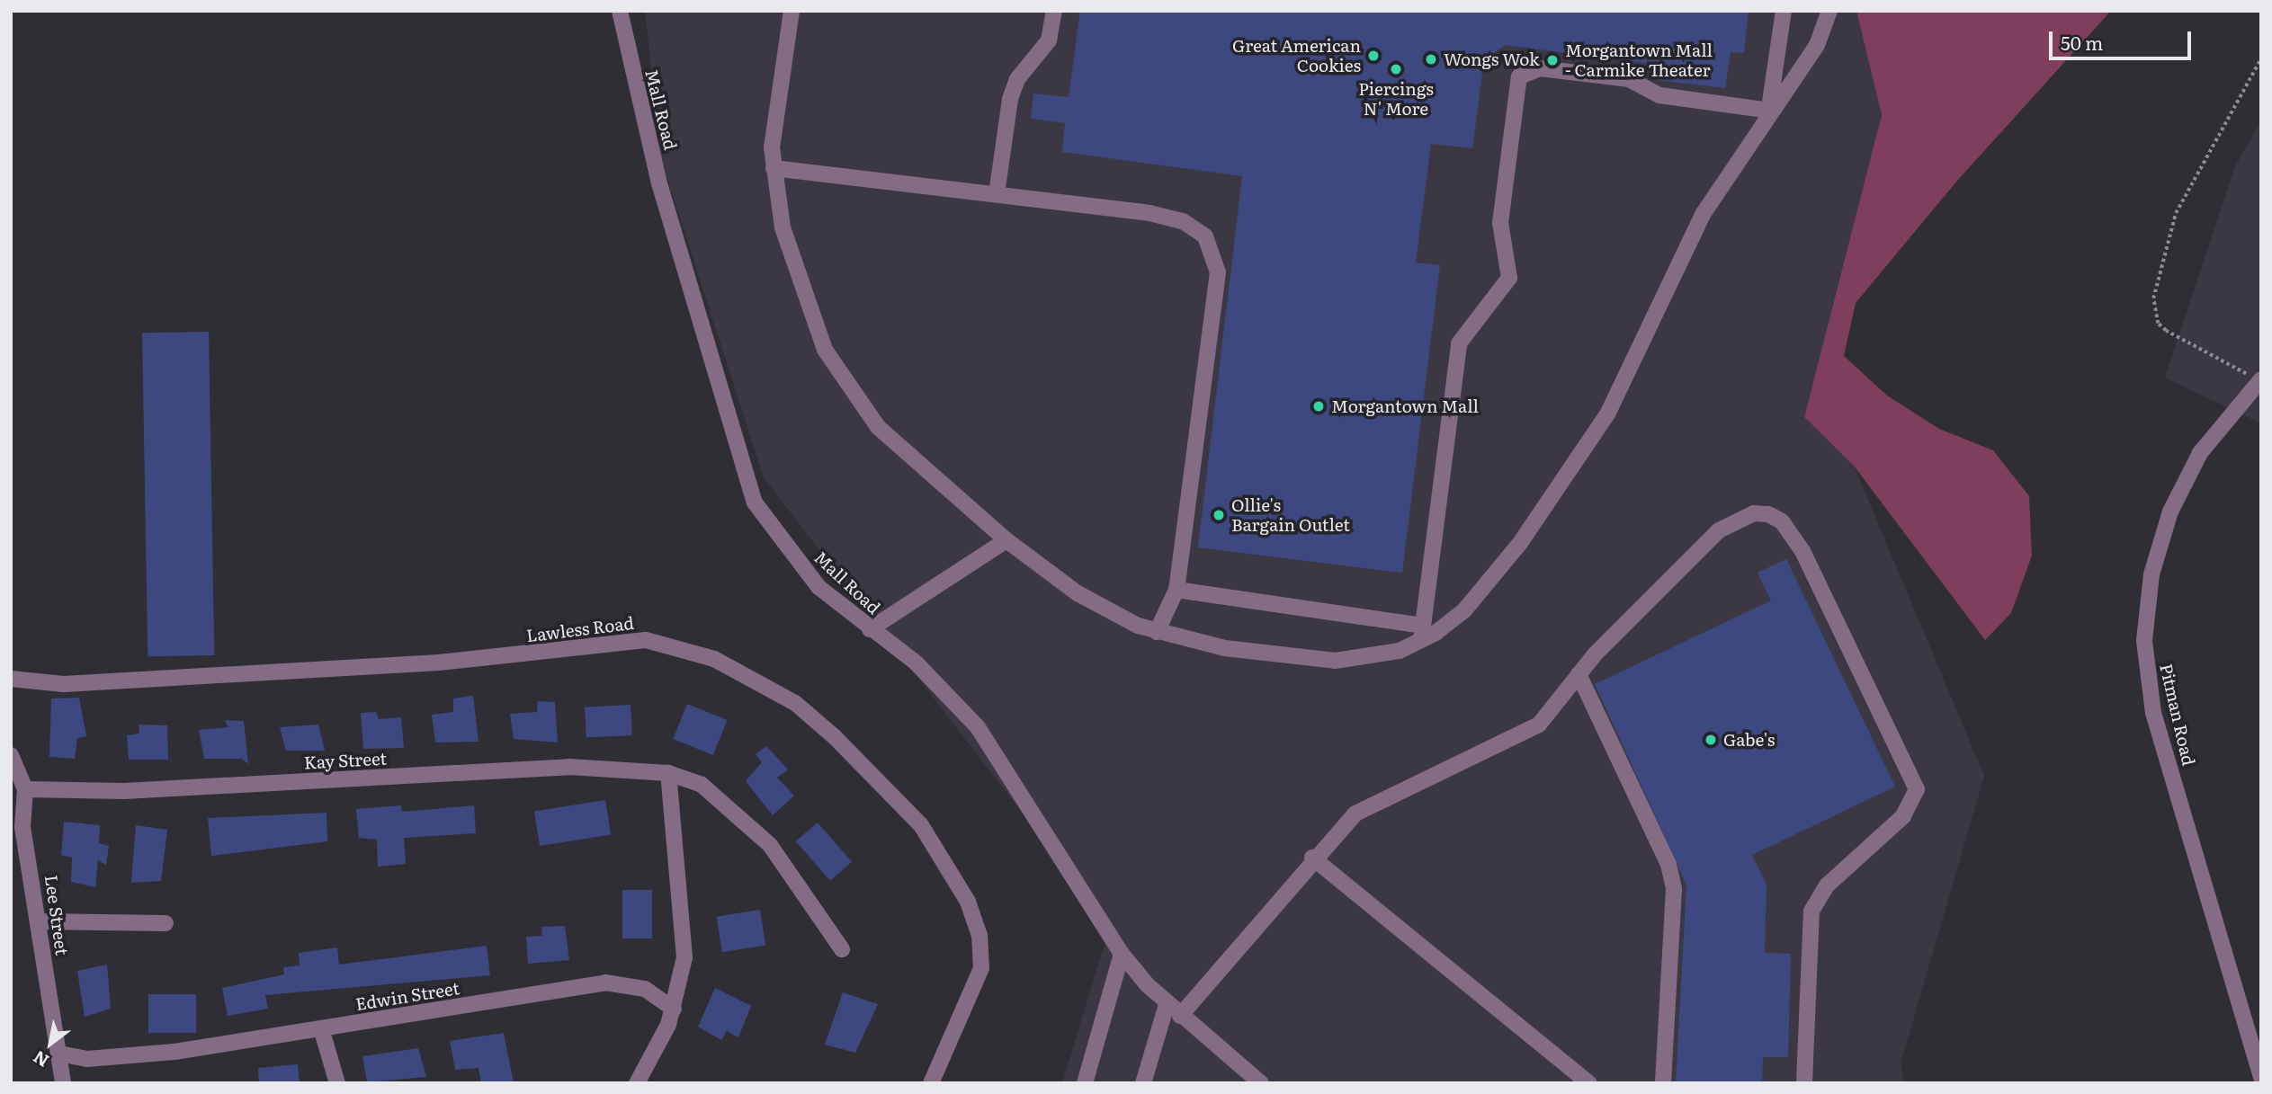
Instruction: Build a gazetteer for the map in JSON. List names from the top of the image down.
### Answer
{
  "streets": {
    "street": [
      "Mall Road",
      "Lawless Road",
      "Pitman Road",
      "Kay Street",
      "Lee Street",
      "Edwin Street"
    ]
  },
  "crossings": [
    ["Kay Street", "Lee Street"],
    ["Lee Street", "Edwin Street"]
  ],
  "places": [
    "Great American Cookies",
    "Wongs Wok",
    "Morgantown Mall - Carmike Theater",
    "Piercings N' More",
    "Morgantown Mall",
    "Ollie's Bargain Outlet",
    "Gabe's"
  ],
  "scale_bar": "50 m",
  "north": "bottom left"
}
